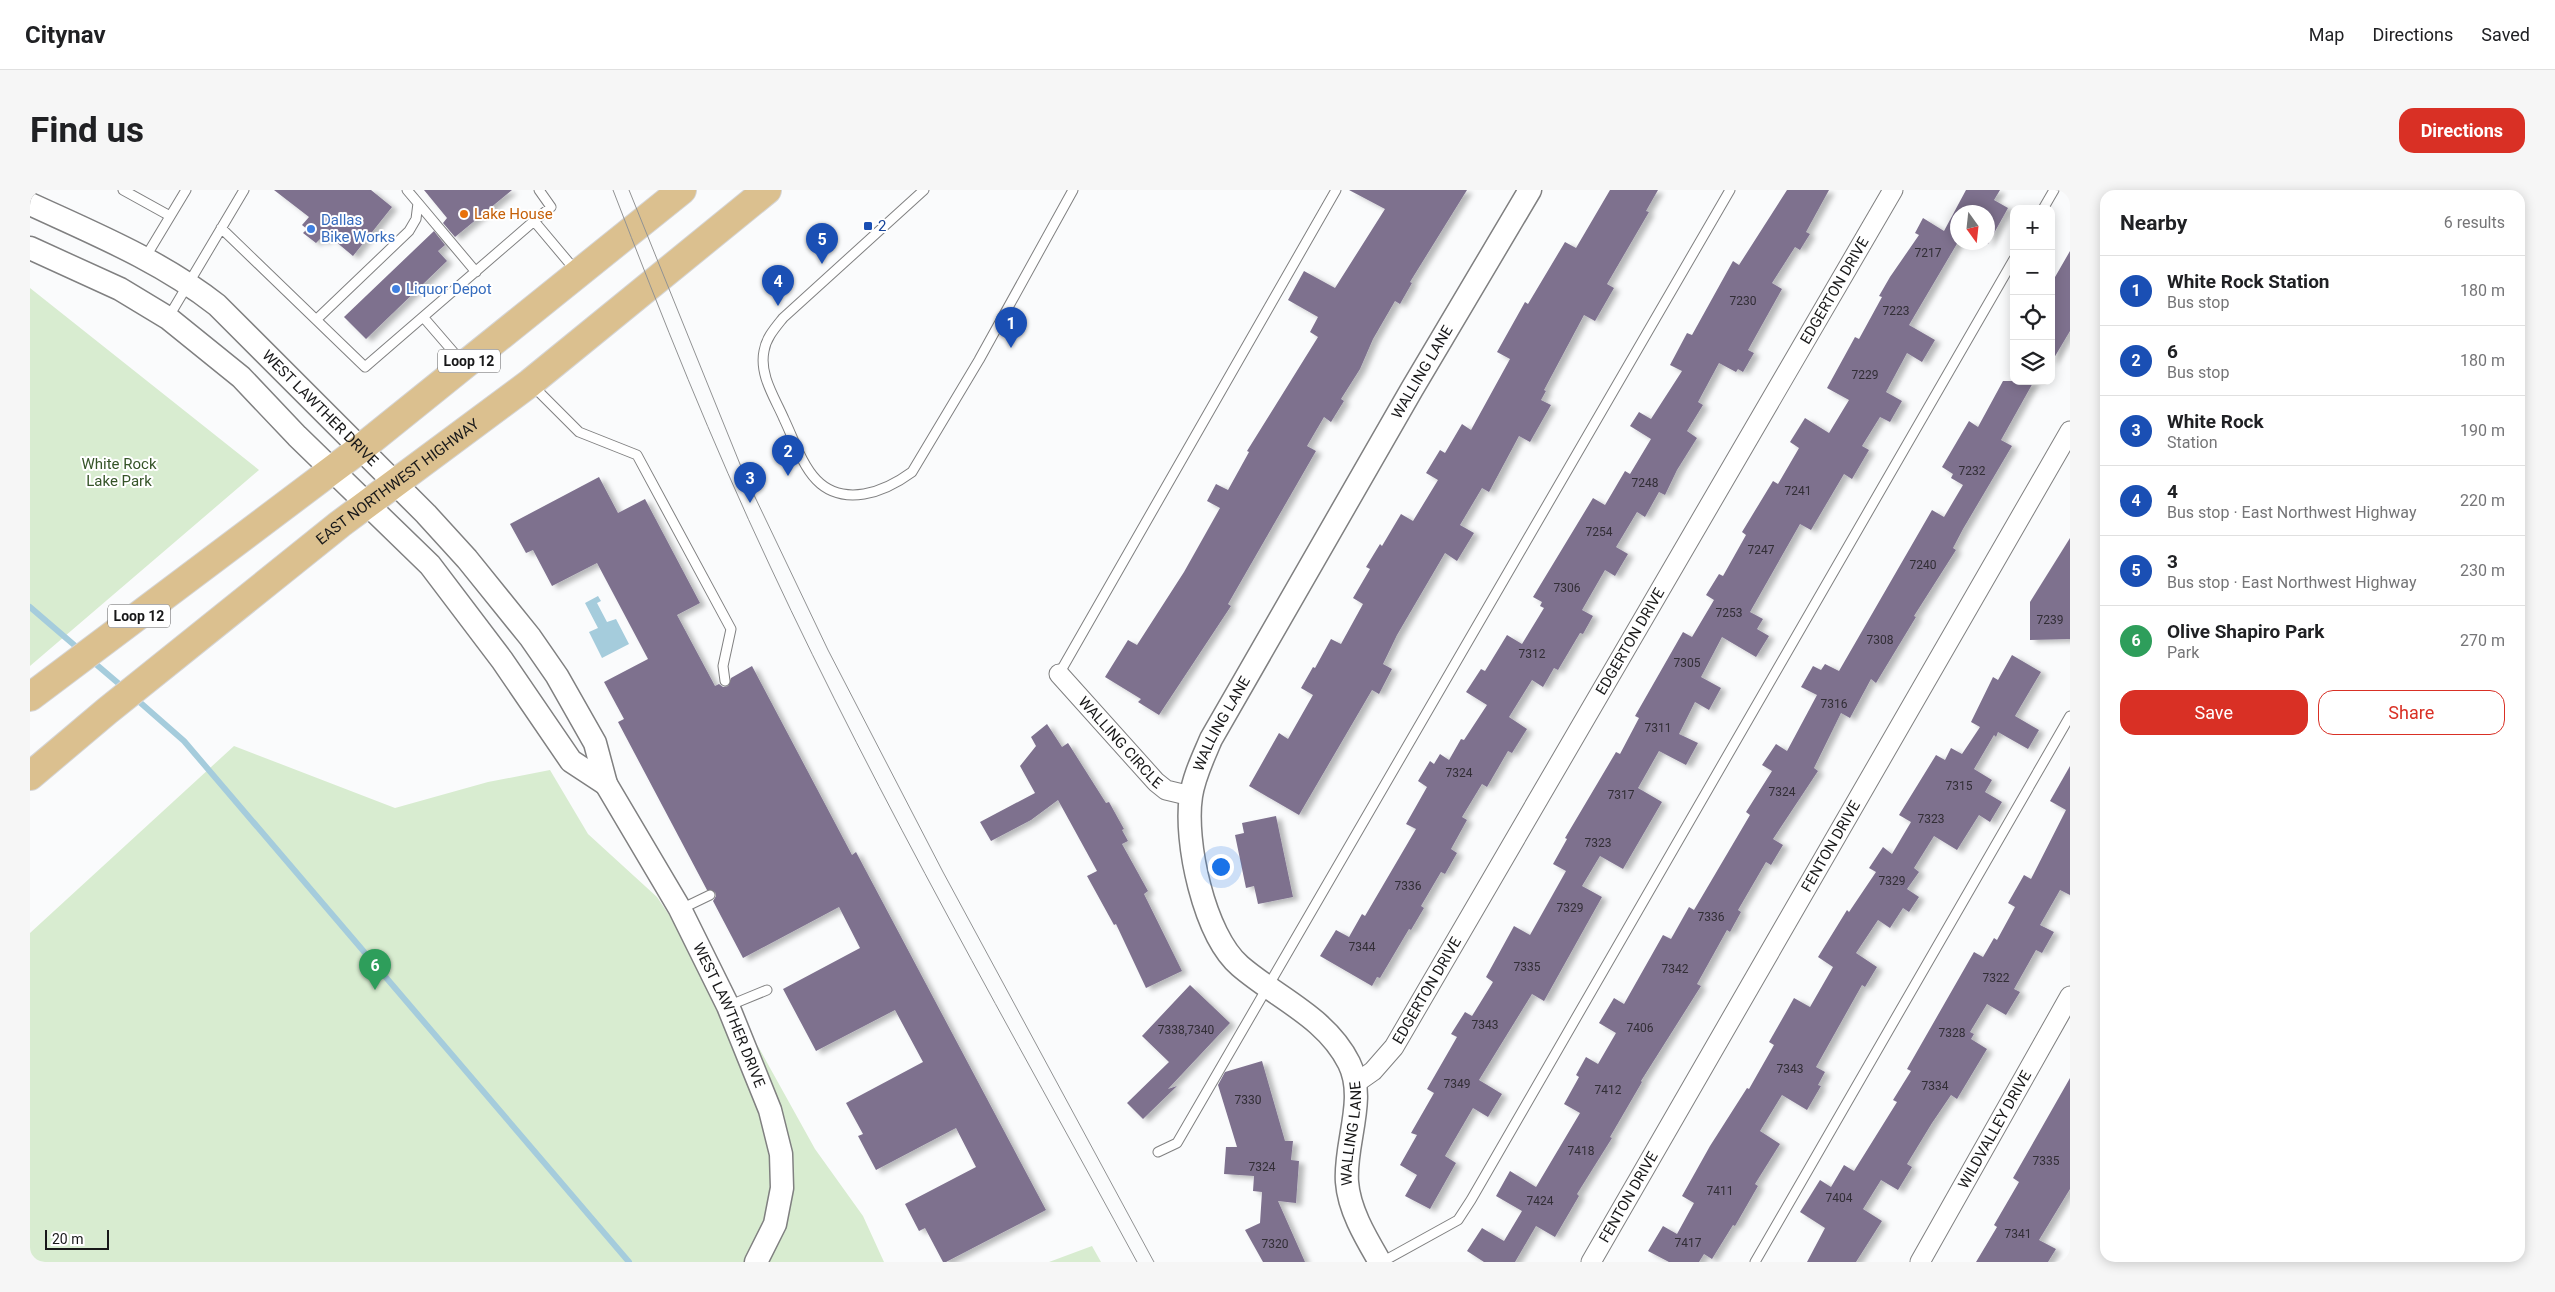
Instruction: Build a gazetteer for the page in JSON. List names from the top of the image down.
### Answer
{
  "streets": {
    "main road": ["Loop 12", "EAST NORTHWEST HIGHWAY"],
    "street": [
      "EDGERTON DRIVE",
      "WALLING LANE",
      "WEST LAWTHER DRIVE",
      "WALLING CIRCLE",
      "FENTON DRIVE",
      "WILDVALLEY DRIVE"
    ]
  },
  "crossings": [
    ["EDGERTON DRIVE", "WALLING LANE"],
    ["Loop 12", "WEST LAWTHER DRIVE"],
    ["WALLING LANE", "WALLING CIRCLE"],
    ["WEST LAWTHER DRIVE", "EAST NORTHWEST HIGHWAY"]
  ],
  "parks": ["White Rock Lake Park"],
  "places": {
    "other": ["Lake House", "Dallas Bike Works", "Liquor Depot"],
    "transit": ["2"]
  },
  "house_numbers": [
    "7217",
    "7230",
    "7223",
    "7229",
    "7232",
    "7248",
    "7241",
    "7254",
    "7247",
    "7240",
    "7306",
    "7253",
    "7239",
    "7308",
    "7312",
    "7305",
    "7316",
    "7311",
    "7324",
    "7315",
    "7324",
    "7317",
    "7323",
    "7323",
    "7329",
    "7336",
    "7329",
    "7336",
    "7344",
    "7335",
    "7342",
    "7322",
    "7343",
    "7406",
    "7338,7340",
    "7328",
    "7343",
    "7349",
    "7334",
    "7412",
    "7330",
    "7418",
    "7335",
    "7324",
    "7411",
    "7404",
    "7424",
    "7341",
    "7417",
    "7320"
  ],
  "scale_bar": "20 m",
  "north": "bottom",
  "page": {
    "header": "Citynav",
    "nav": ["Map", "Directions", "Saved"],
    "buttons": [
      "Directions",
      ["Save", "Share"]
    ],
    "title": "Find us",
    "heading": ["Nearby", "6 results"],
    "map_buttons": ["+", "−"],
    "pins": [
      "5",
      "4",
      "1",
      "2",
      "3",
      "6"
    ],
    "list": [
      {
        "mark": "1",
        "name": "White Rock Station",
        "note": "Bus stop",
        "value": "180 m"
      },
      {
        "mark": "2",
        "name": "6",
        "note": "Bus stop",
        "value": "180 m"
      },
      {
        "mark": "3",
        "name": "White Rock",
        "note": "Station",
        "value": "190 m"
      },
      {
        "mark": "4",
        "name": "4",
        "note": "Bus stop · East Northwest Highway",
        "value": "220 m"
      },
      {
        "mark": "5",
        "name": "3",
        "note": "Bus stop · East Northwest Highway",
        "value": "230 m"
      },
      {
        "mark": "6",
        "name": "Olive Shapiro Park",
        "note": "Park",
        "value": "270 m"
      }
    ],
    "scale": "20 m"
  }
}
